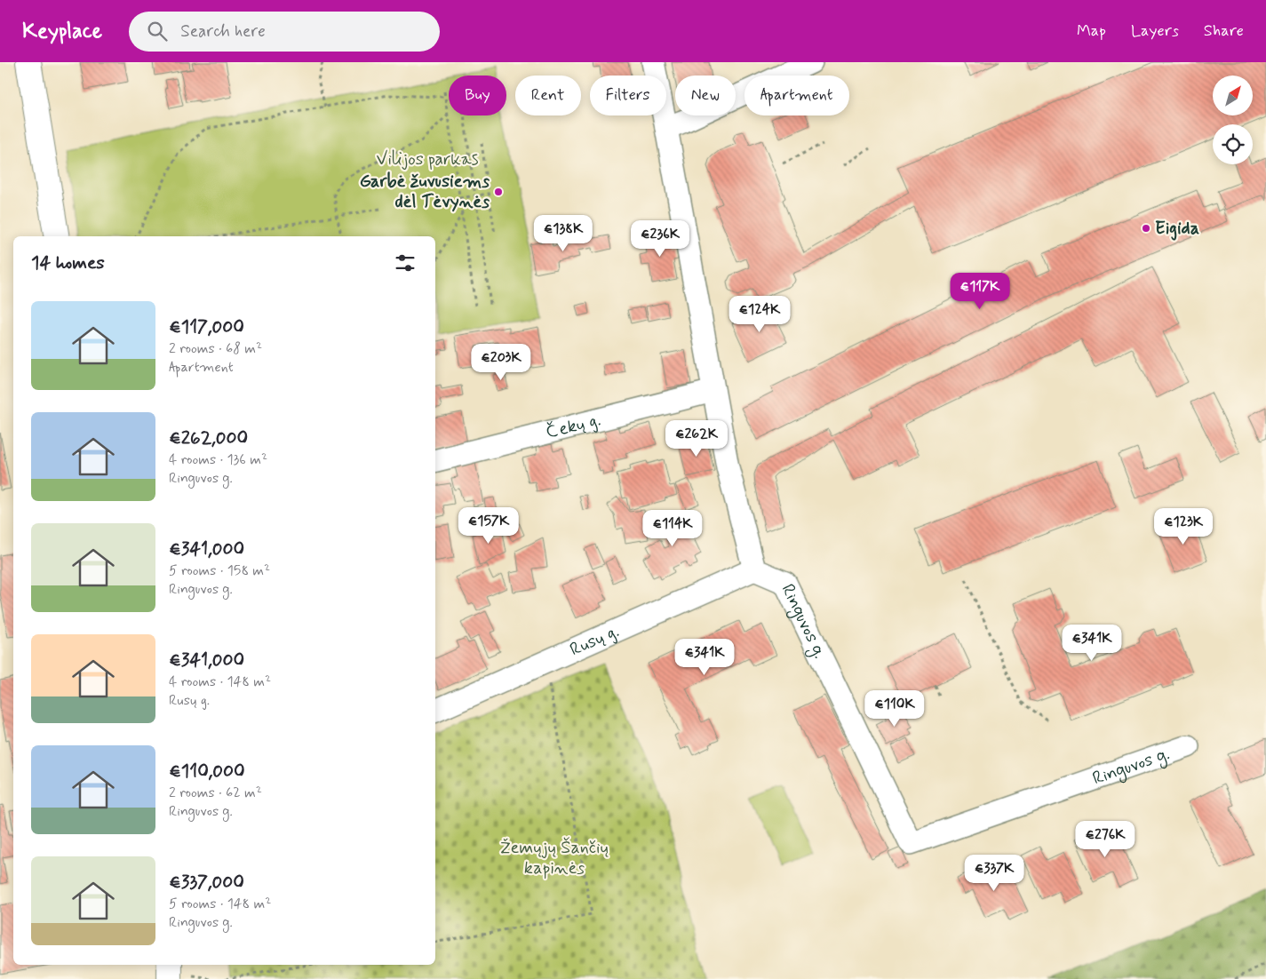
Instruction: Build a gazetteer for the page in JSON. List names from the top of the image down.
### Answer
{
  "streets": {
    "street": ["Čekų g.", "Ringuvos g.", "Rusų g."]
  },
  "crossings": [
    ["Ringuvos g.", "Rusų g."]
  ],
  "parks": ["Vilijos parkas", "Žemųjų Šančių kapinės"],
  "places": ["Garbė žuvusiems dėl Tėvynės", "Eigida"],
  "north": "top right",
  "page": {
    "header": "Keyplace",
    "search": "Search here",
    "nav": ["Map", "Layers", "Share"],
    "chip": [
      "Buy",
      "Rent",
      "Filters",
      "New",
      "Apartment"
    ],
    "price": [
      "€138K",
      "€236K",
      "€117K",
      "€124K",
      "€203K",
      "€262K",
      "€157K",
      "€123K",
      "€114K",
      "€341K",
      "€341K",
      "€110K",
      "€276K",
      "€337K"
    ],
    "heading": "14 homes",
    "list": [
      {
        "name": "€117,000",
        "note": "2 rooms · 68 m² · Apartment"
      },
      {
        "name": "€262,000",
        "note": "4 rooms · 136 m² · Ringuvos g."
      },
      {
        "name": "€341,000",
        "note": "5 rooms · 158 m² · Ringuvos g."
      },
      {
        "name": "€341,000",
        "note": "4 rooms · 148 m² · Rusų g."
      },
      {
        "name": "€110,000",
        "note": "2 rooms · 62 m² · Ringuvos g."
      },
      {
        "name": "€337,000",
        "note": "5 rooms · 148 m² · Ringuvos g."
      }
    ]
  }
}
